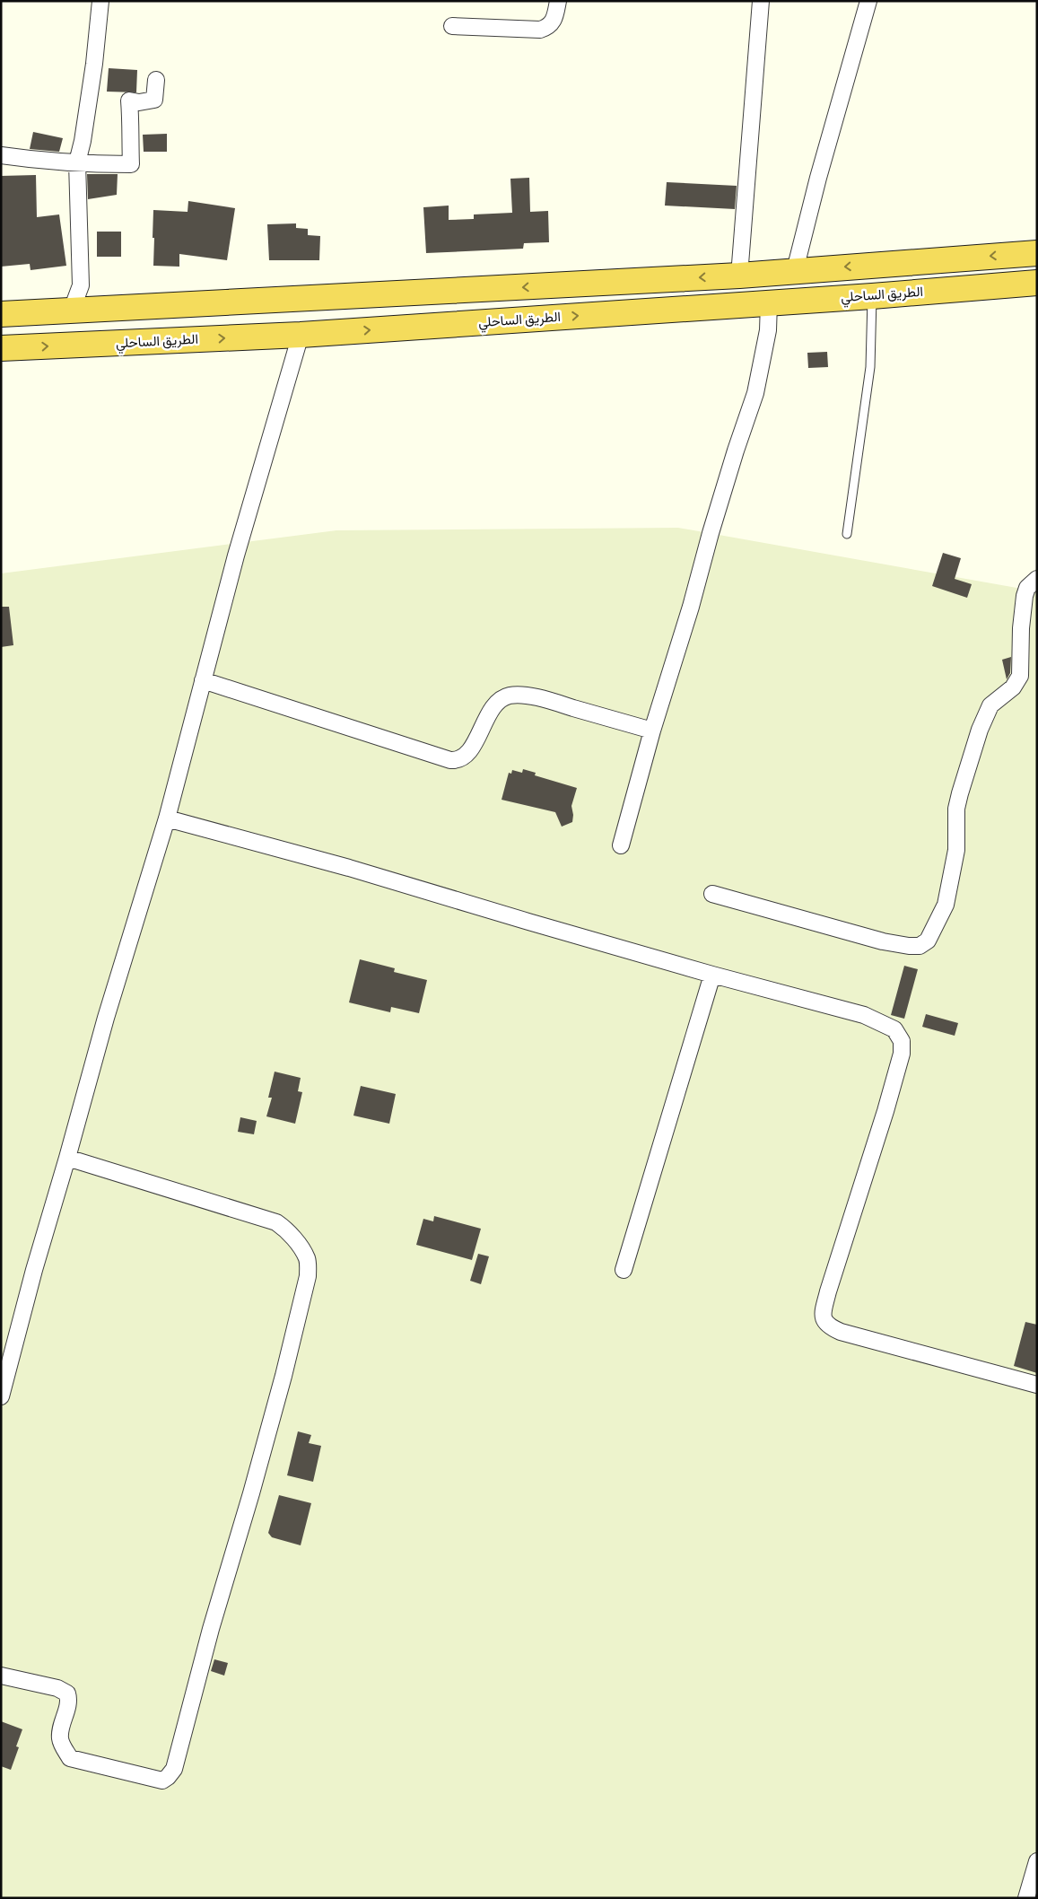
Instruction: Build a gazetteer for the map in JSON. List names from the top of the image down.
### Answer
{
  "streets": {
    "highway": ["الطريق الساحلي"]
  }
}
